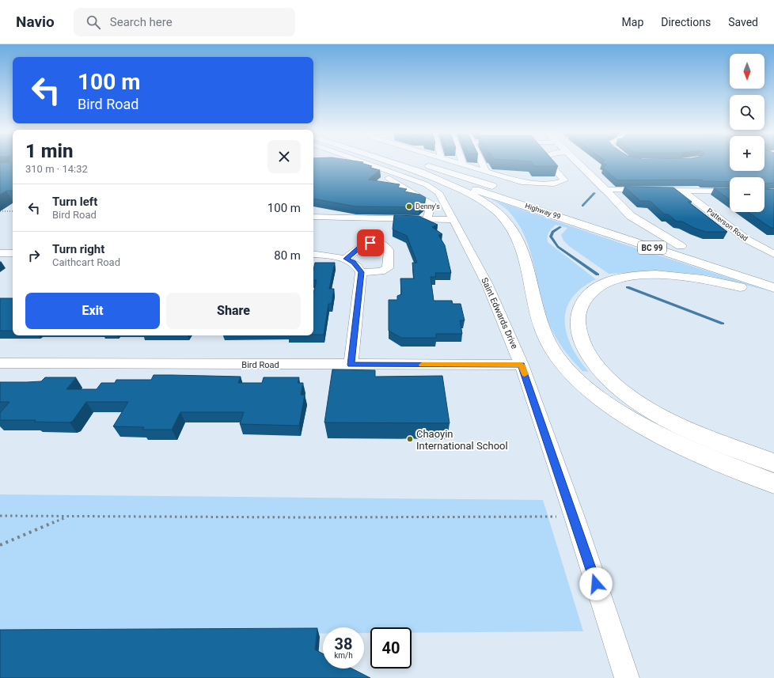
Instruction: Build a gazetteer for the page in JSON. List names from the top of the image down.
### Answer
{
  "streets": {
    "main road": ["Highway 99", "BC 99"],
    "street": ["Patterson Road", "Saint Edwards Drive", "Bird Road"]
  },
  "crossings": [
    ["Saint Edwards Drive", "Bird Road"]
  ],
  "places": ["Denny's", "Chaoyin International School"],
  "north": "bottom",
  "page": {
    "header": "Navio",
    "search": "Search here",
    "nav": ["Map", "Directions", "Saved"],
    "map_buttons": ["+", "−"],
    "turn": ["100 m", "Bird Road"],
    "heading": ["1 min", "310 m · 14:32"],
    "list": [
      {
        "name": "Turn left",
        "note": "Bird Road",
        "value": "100 m"
      },
      {
        "name": "Turn right",
        "note": "Caithcart Road",
        "value": "80 m"
      }
    ],
    "buttons": ["Exit", "Share"],
    "speed": "38 km/h",
    "limit": "40"
  }
}
